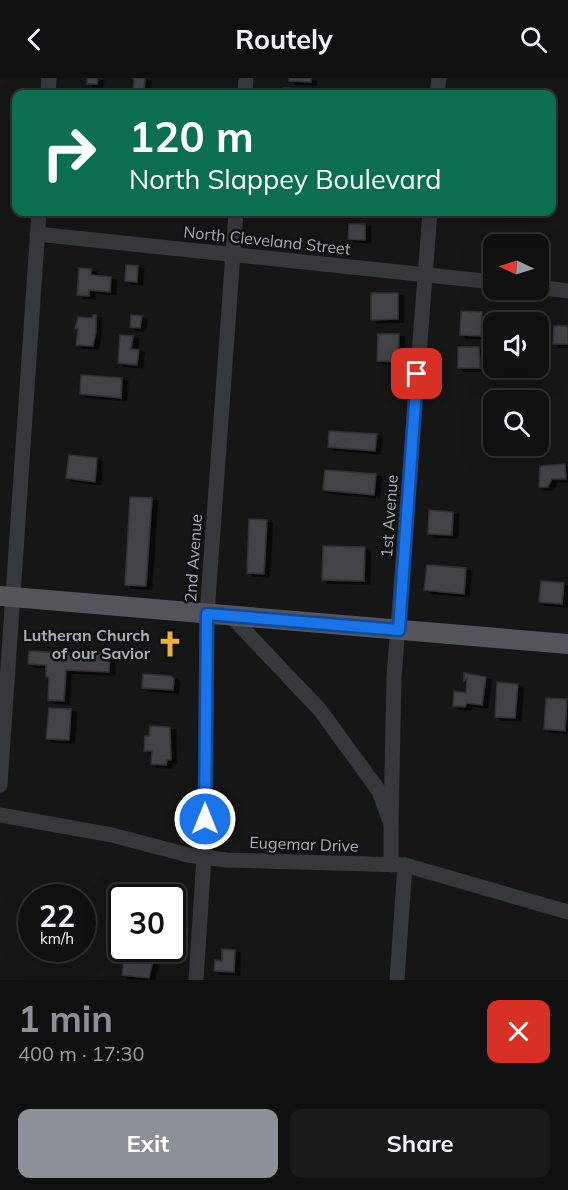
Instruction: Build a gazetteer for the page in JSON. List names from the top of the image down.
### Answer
{
  "streets": {
    "street": [
      "North Cleveland Street",
      "1st Avenue",
      "2nd Avenue",
      "Eugemar Drive"
    ]
  },
  "crossings": [
    ["North Cleveland Street", "1st Avenue"],
    ["North Cleveland Street", "2nd Avenue"],
    ["1st Avenue", "Eugemar Drive"],
    ["2nd Avenue", "Eugemar Drive"]
  ],
  "places": {
    "church": ["Lutheran Church of our Savior"]
  },
  "north": "left",
  "page": {
    "header": "Routely",
    "turn": ["120 m", "North Slappey Boulevard"],
    "speed": "22 km/h",
    "limit": "30",
    "heading": ["1 min", "400 m · 17:30"],
    "buttons": ["Exit", "Share"]
  }
}
